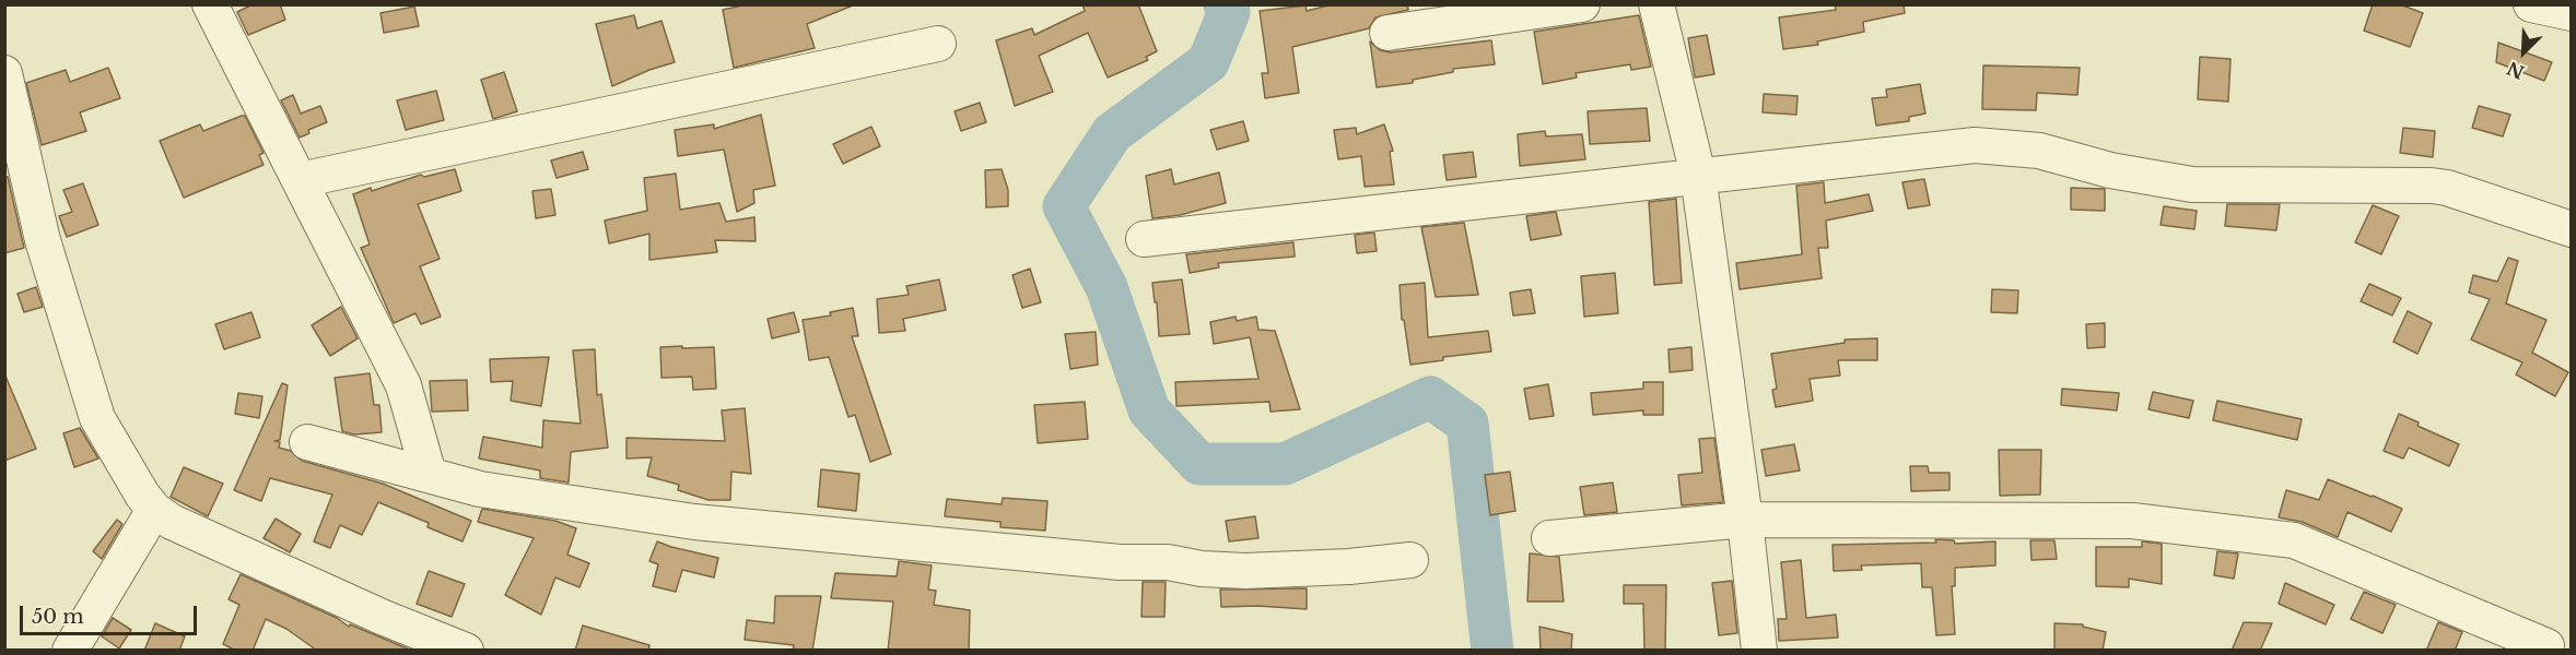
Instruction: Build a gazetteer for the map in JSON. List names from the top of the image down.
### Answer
{
  "scale_bar": "50 m",
  "north": "bottom left"
}
